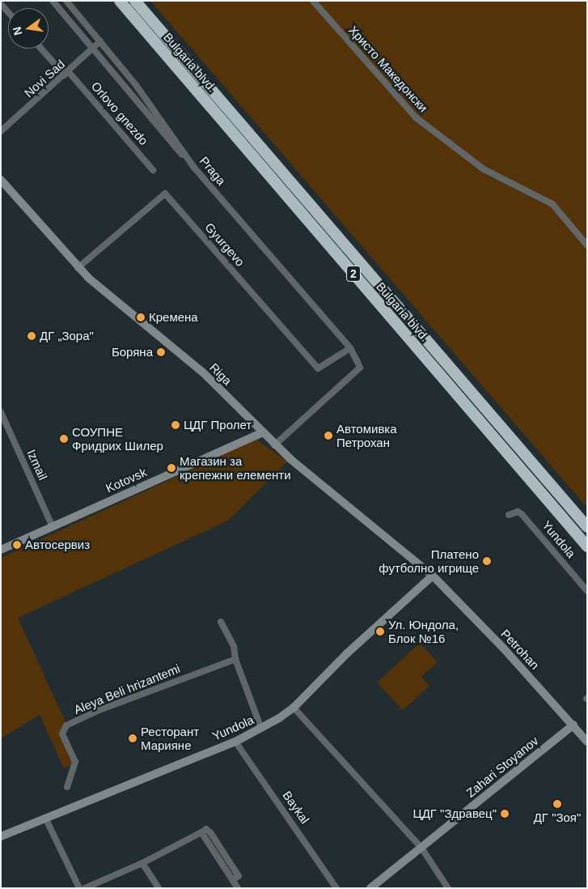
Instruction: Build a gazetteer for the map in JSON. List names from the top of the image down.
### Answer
{
  "streets": {
    "highway": ["Bulgaria blvd.", "2"],
    "street": [
      "Христо Македонски",
      "Novi Sad",
      "Orlovo gnezdo",
      "Praga",
      "Gyurgevo",
      "Riga",
      "Izmail",
      "Kotovsk",
      "Yundola",
      "Petrohan",
      "Aleya Beli hrizantemi",
      "Zahari Stoyanov",
      "Baykal"
    ]
  },
  "crossings": [
    ["Novi Sad", "Orlovo gnezdo"],
    ["Novi Sad", "Praga"],
    ["Praga", "Gyurgevo"],
    ["Gyurgevo", "Riga"],
    ["Riga", "Kotovsk"],
    ["Riga", "Yundola"],
    ["Riga", "Petrohan"],
    ["Izmail", "Kotovsk"],
    ["Yundola", "Petrohan"],
    ["Yundola", "Baykal"],
    ["Petrohan", "Zahari Stoyanov"]
  ],
  "places": [
    "Кремена",
    "ДГ „Зора\"",
    "Боряна",
    "ЦДГ Пролет",
    "Автомивка Петрохан",
    "СОУПНЕ Фридрих Шилер",
    "Магазин за крепежни елементи",
    "Автосервиз",
    "Платено футболно игрище",
    "Ул. Юндола, Блок №16",
    "Ресторант Марияне",
    "ДГ \"Зоя\"",
    "ЦДГ \"Здравец\""
  ],
  "north": "left"
}
